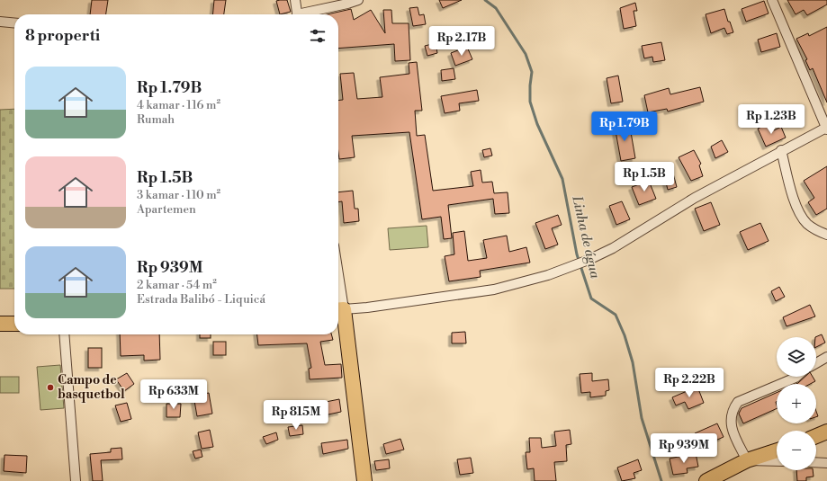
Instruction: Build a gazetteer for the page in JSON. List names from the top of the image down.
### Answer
{
  "water": ["Linha de água"],
  "places": ["Campo de basquetbol"],
  "page": {
    "heading": "8 properti",
    "price": [
      "Rp 2.17B",
      "Rp 1.23B",
      "Rp 1.79B",
      "Rp 1.5B",
      "Rp 2.22B",
      "Rp 633M",
      "Rp 815M",
      "Rp 939M"
    ],
    "list": [
      {
        "name": "Rp 1.79B",
        "note": "4 kamar · 116 m² · Rumah"
      },
      {
        "name": "Rp 1.5B",
        "note": "3 kamar · 110 m² · Apartemen"
      },
      {
        "name": "Rp 939M",
        "note": "2 kamar · 54 m² · Estrada Balibó - Liquicá"
      }
    ],
    "map_buttons": ["+", "−"]
  }
}
